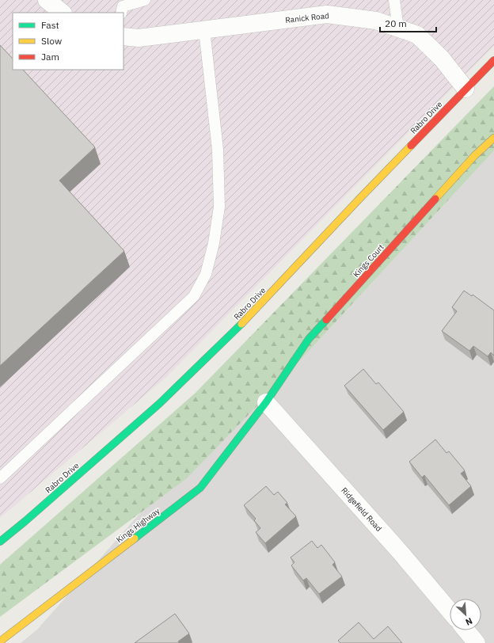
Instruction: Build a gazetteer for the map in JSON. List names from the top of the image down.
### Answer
{
  "streets": {
    "street": [
      "Ranick Road",
      "Rabro Drive",
      "Kings Court",
      "Ridgefield Road",
      "Kings Highway"
    ]
  },
  "crossings": [
    ["Ranick Road", "Rabro Drive"],
    ["Kings Court", "Ridgefield Road"],
    ["Kings Court", "Kings Highway"],
    ["Ridgefield Road", "Kings Highway"]
  ],
  "legend": ["Fast", "Slow", "Jam"],
  "scale_bar": "20 m",
  "north": "bottom right"
}
